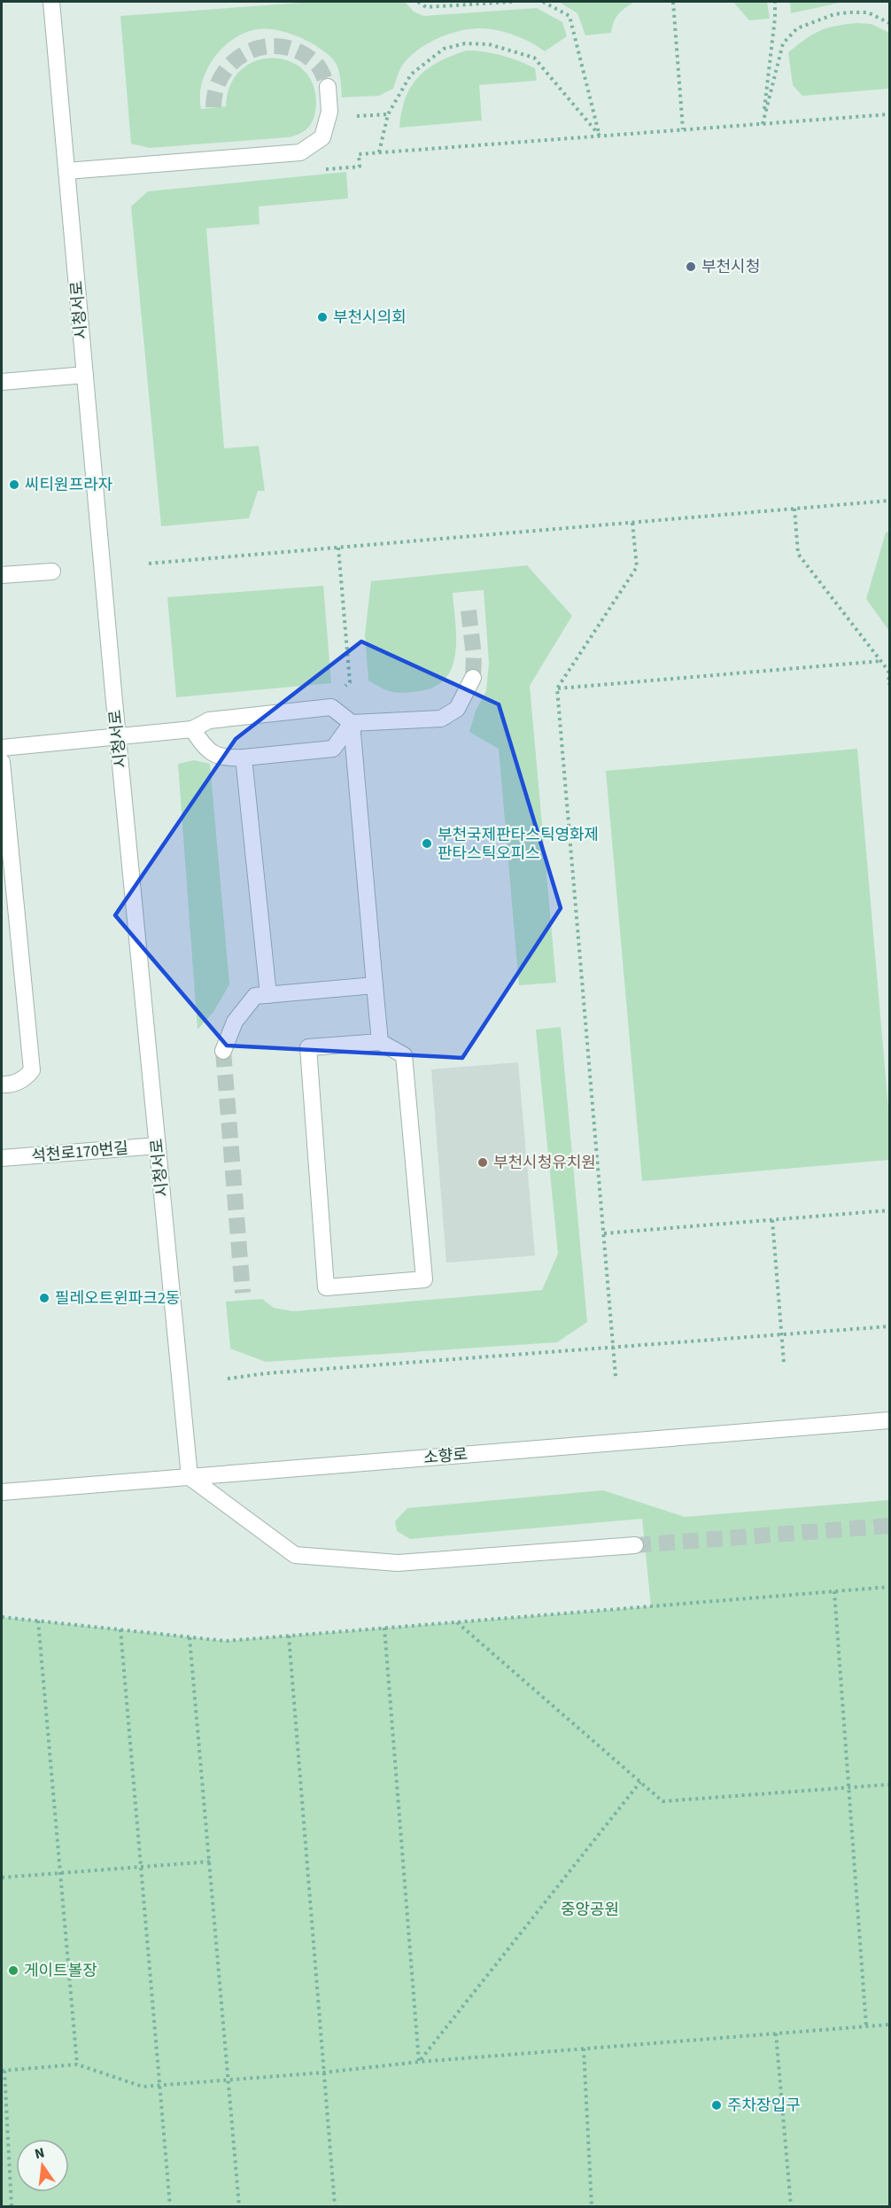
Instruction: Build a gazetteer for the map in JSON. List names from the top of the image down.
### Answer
{
  "streets": {
    "street": ["시청서로", "석천로170번길", "소향로"]
  },
  "crossings": [
    ["시청서로", "석천로170번길"],
    ["시청서로", "소향로"]
  ],
  "parks": ["중앙공원"],
  "places": [
    "부천시청",
    "부천시의회",
    "씨티원프라자",
    "부천국제판타스틱영화제 판타스틱오피스",
    "부천시청유치원",
    "필레오트윈파크2동",
    "게이트볼장",
    "주차장입구"
  ],
  "north": "top"
}
